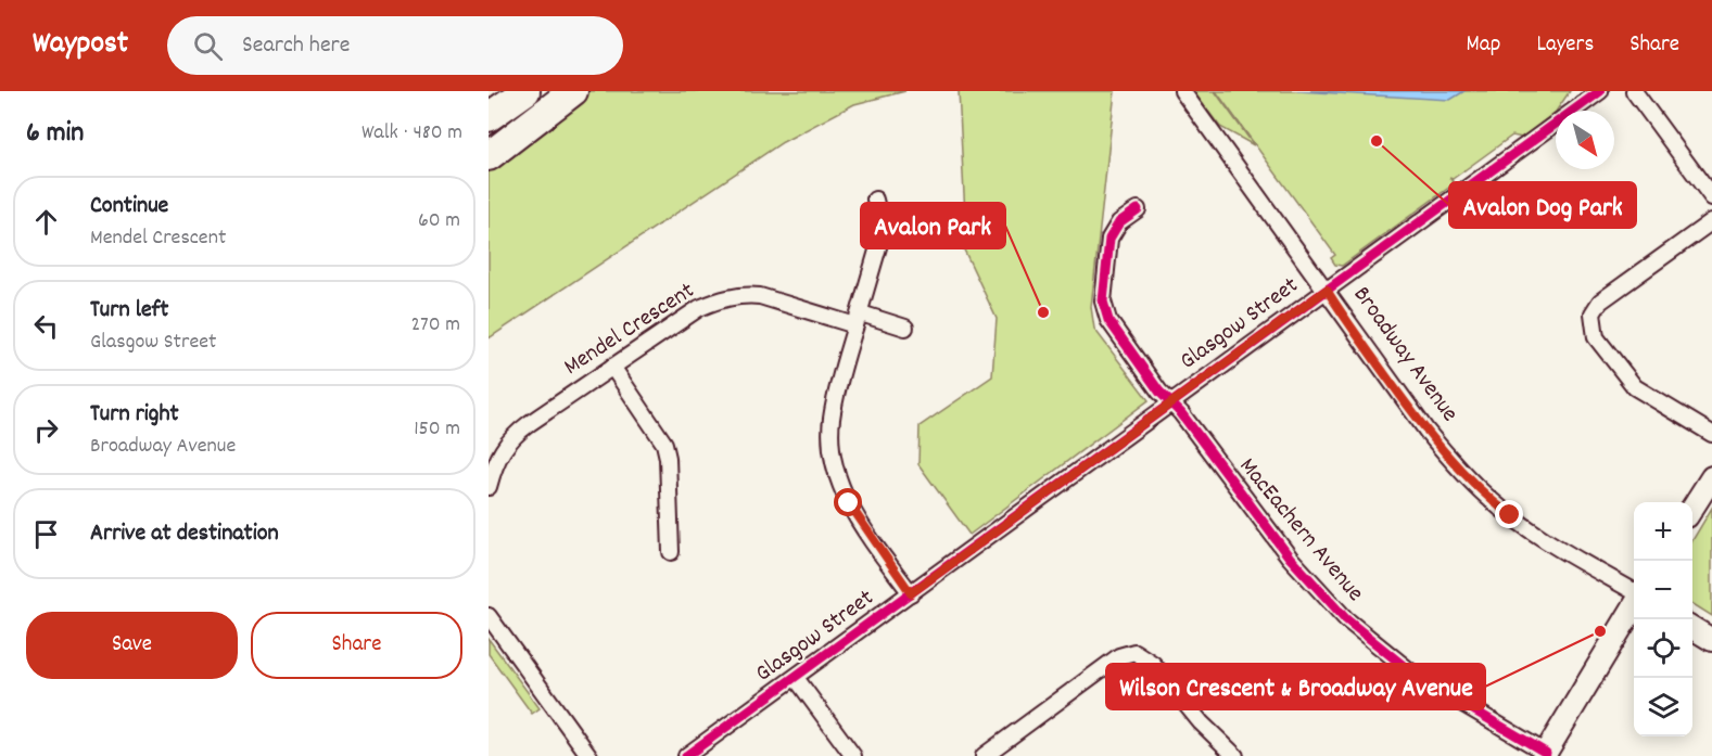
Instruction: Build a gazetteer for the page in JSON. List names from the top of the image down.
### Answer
{
  "streets": {
    "street": [
      "Glasgow Street",
      "Mendel Crescent",
      "Broadway Avenue",
      "MacEachern Avenue"
    ]
  },
  "crossings": [
    ["Glasgow Street", "Broadway Avenue"],
    ["Glasgow Street", "MacEachern Avenue"]
  ],
  "places": ["Avalon Dog Park", "Avalon Park", "Wilson Crescent & Broadway Avenue"],
  "north": "bottom right",
  "page": {
    "header": "Waypost",
    "search": "Search here",
    "nav": ["Map", "Layers", "Share"],
    "heading": ["6 min", "Walk · 480 m"],
    "list": [
      ["Continue", "Mendel Crescent", "60 m"],
      ["Turn left", "Glasgow Street", "270 m"],
      ["Turn right", "Broadway Avenue", "150 m"],
      "Arrive at destination"
    ],
    "map_buttons": ["+", "−"],
    "buttons": ["Save", "Share"]
  }
}
